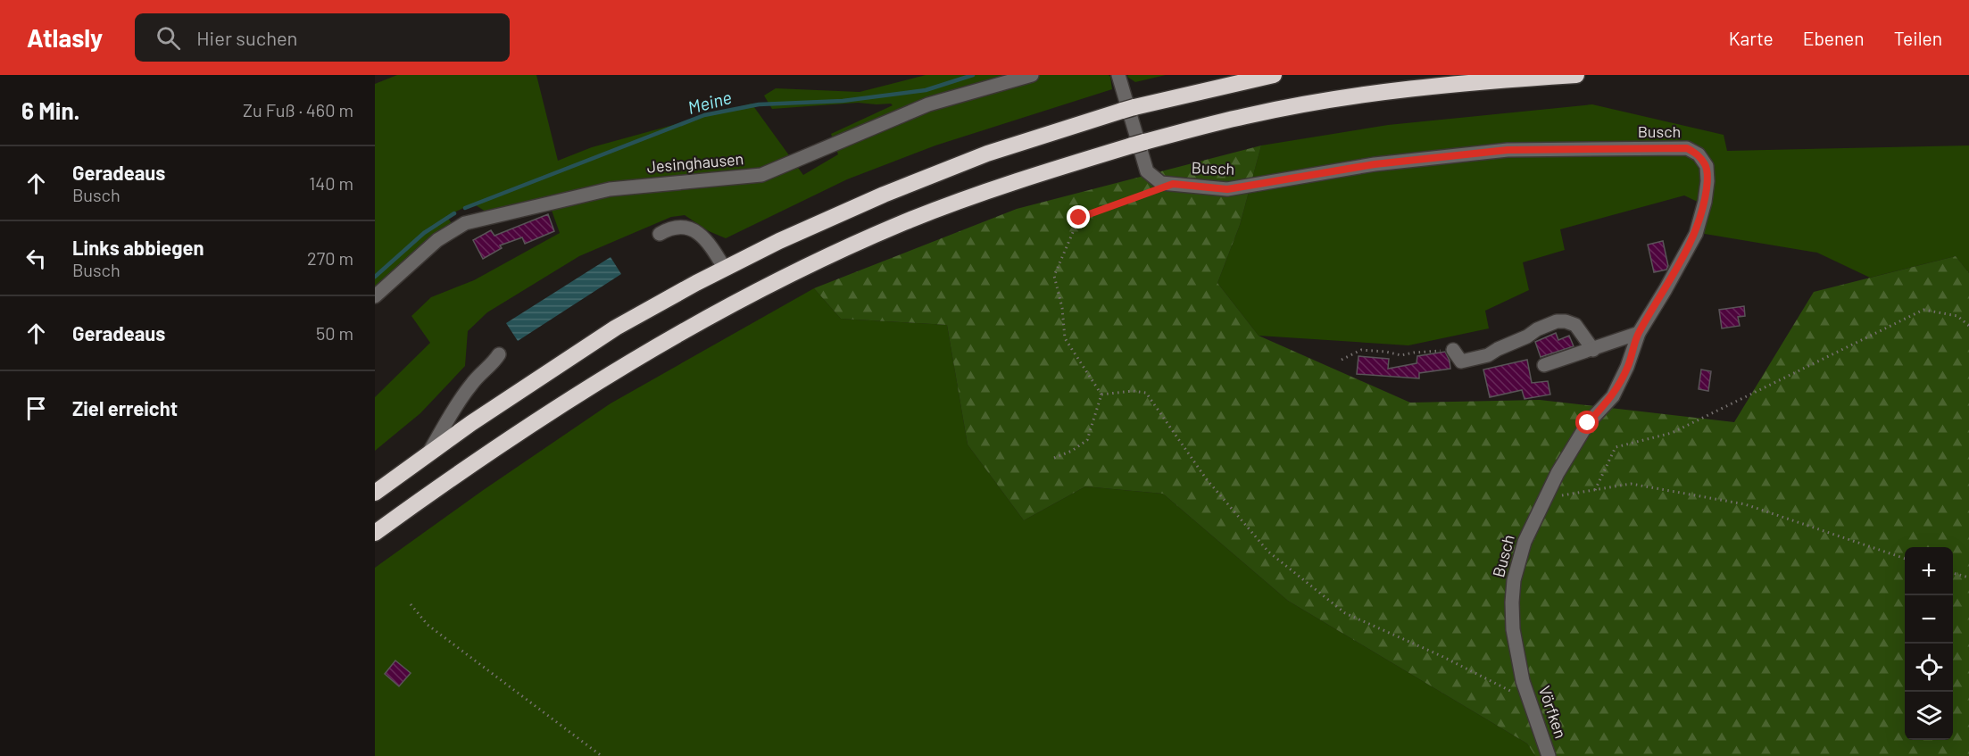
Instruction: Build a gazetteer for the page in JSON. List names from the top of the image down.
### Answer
{
  "streets": {
    "street": ["Busch", "Jesinghausen", "Vörfken"]
  },
  "crossings": [
    ["Busch", "Vörfken"]
  ],
  "water": ["Meine"],
  "page": {
    "header": "Atlasly",
    "search": "Hier suchen",
    "nav": ["Karte", "Ebenen", "Teilen"],
    "heading": ["6 Min.", "Zu Fuß · 460 m"],
    "list": [
      ["Geradeaus", "Busch", "140 m"],
      ["Links abbiegen", "Busch", "270 m"],
      ["Geradeaus", "50 m"],
      "Ziel erreicht"
    ],
    "map_buttons": ["+", "−"]
  }
}
